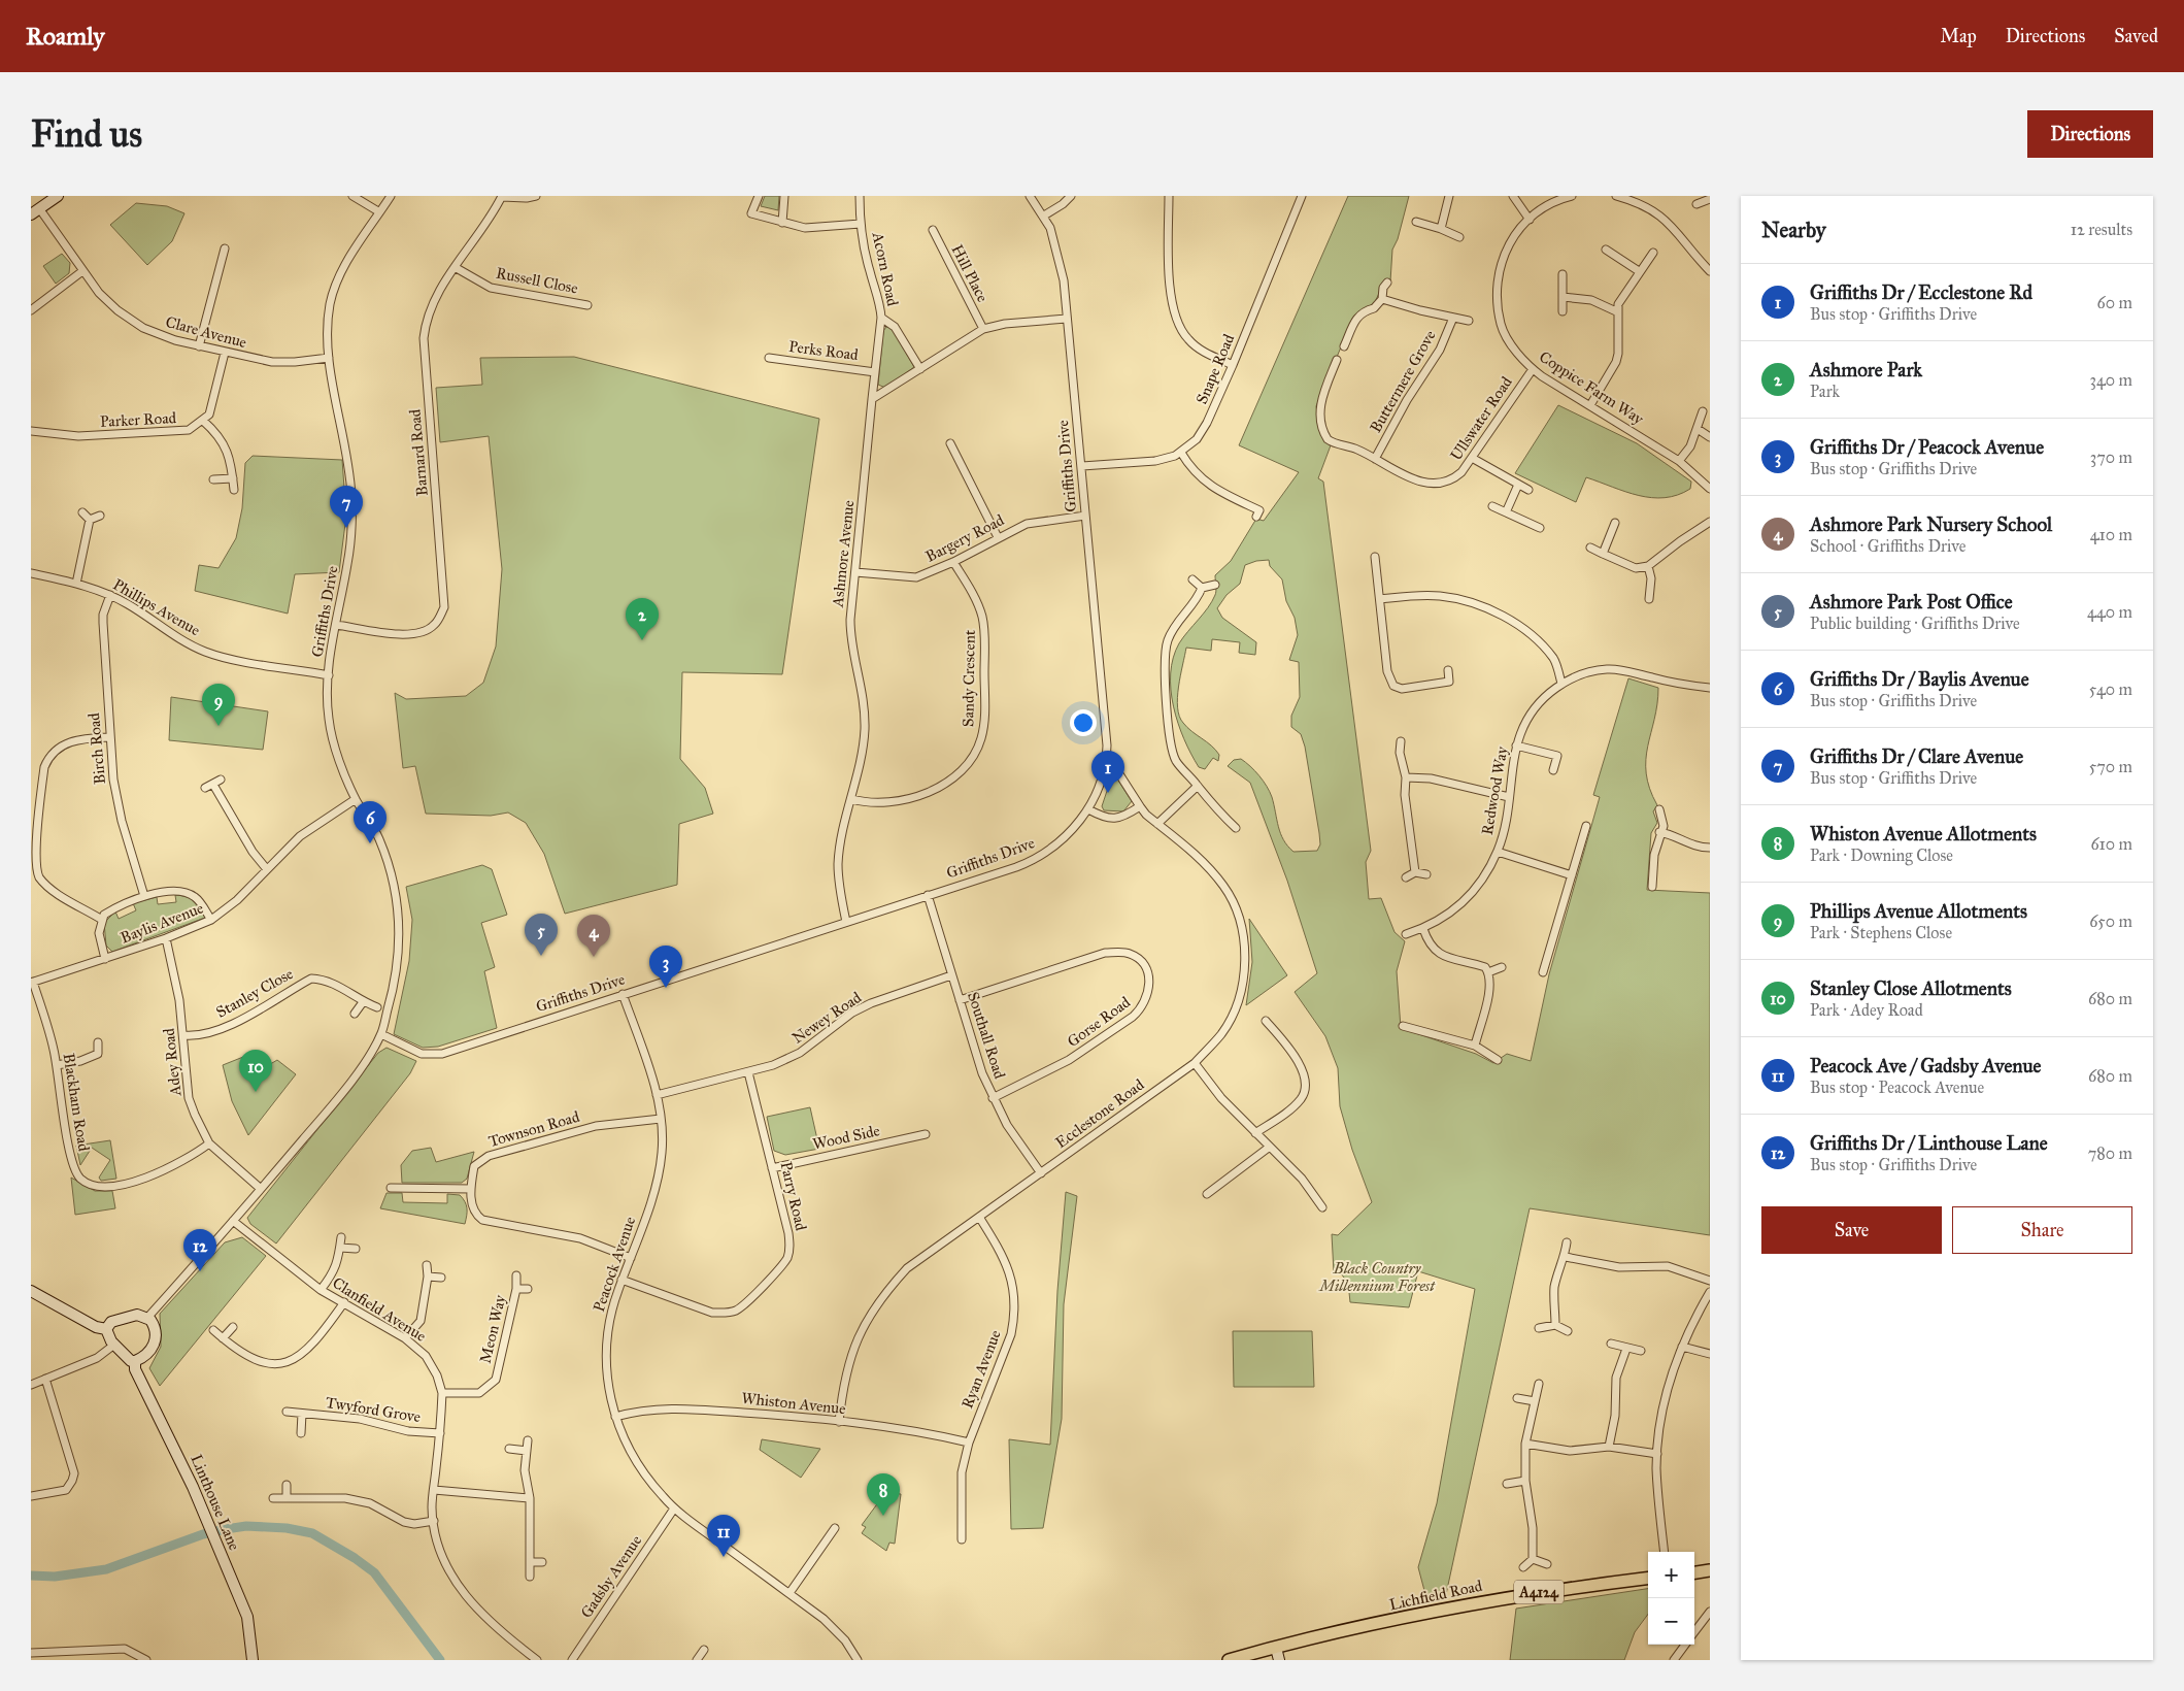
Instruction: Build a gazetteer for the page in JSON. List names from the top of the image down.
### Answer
{
  "streets": {
    "main road": ["A4124", "Lichfield Road"],
    "street": [
      "Acorn Road",
      "Hill Place",
      "Russell Close",
      "Clare Avenue",
      "Perks Road",
      "Snape Road",
      "Buttermere Grove",
      "Coppice Farm Way",
      "Ullswater Road",
      "Parker Road",
      "Barnard Road",
      "Griffiths Drive",
      "Bargery Road",
      "Ashmore Avenue",
      "Phillips Avenue",
      "Sandy Crescent",
      "Birch Road",
      "Redwood Way",
      "Baylis Avenue",
      "Stanley Close",
      "Newey Road",
      "Gorse Road",
      "Southall Road",
      "Adey Road",
      "Blackham Road",
      "Ecclestone Road",
      "Townson Road",
      "Wood Side",
      "Parry Road",
      "Peacock Avenue",
      "Clanfield Avenue",
      "Meon Way",
      "Ryan Avenue",
      "Whiston Avenue",
      "Twyford Grove",
      "Linthouse Lane",
      "Gadsby Avenue"
    ]
  },
  "crossings": [
    ["Acorn Road", "Perks Road"],
    ["Acorn Road", "Ashmore Avenue"],
    ["Russell Close", "Barnard Road"],
    ["Clare Avenue", "Griffiths Drive"],
    ["Snape Road", "Griffiths Drive"],
    ["Buttermere Grove", "Ullswater Road"],
    ["Coppice Farm Way", "Ullswater Road"],
    ["Barnard Road", "Griffiths Drive"],
    ["Griffiths Drive", "Bargery Road"],
    ["Griffiths Drive", "Ashmore Avenue"],
    ["Griffiths Drive", "Phillips Avenue"],
    ["Griffiths Drive", "Baylis Avenue"],
    ["Griffiths Drive", "Southall Road"],
    ["Griffiths Drive", "Adey Road"],
    ["Griffiths Drive", "Ecclestone Road"],
    ["Griffiths Drive", "Peacock Avenue"],
    ["Griffiths Drive", "Clanfield Avenue"],
    ["Griffiths Drive", "Linthouse Lane"],
    ["Bargery Road", "Ashmore Avenue"],
    ["Bargery Road", "Sandy Crescent"],
    ["Ashmore Avenue", "Sandy Crescent"],
    ["Phillips Avenue", "Birch Road"],
    ["Baylis Avenue", "Adey Road"],
    ["Baylis Avenue", "Blackham Road"],
    ["Stanley Close", "Adey Road"],
    ["Newey Road", "Southall Road"],
    ["Newey Road", "Parry Road"],
    ["Newey Road", "Peacock Avenue"],
    ["Gorse Road", "Southall Road"],
    ["Southall Road", "Ecclestone Road"],
    ["Adey Road", "Blackham Road"],
    ["Ecclestone Road", "Ryan Avenue"],
    ["Ecclestone Road", "Whiston Avenue"],
    ["Townson Road", "Peacock Avenue"],
    ["Wood Side", "Parry Road"],
    ["Parry Road", "Peacock Avenue"],
    ["Peacock Avenue", "Whiston Avenue"],
    ["Peacock Avenue", "Gadsby Avenue"],
    ["Clanfield Avenue", "Meon Way"],
    ["Clanfield Avenue", "Twyford Grove"],
    ["Ryan Avenue", "Whiston Avenue"]
  ],
  "parks": ["Black Country Millennium Forest"],
  "page": {
    "header": "Roamly",
    "nav": ["Map", "Directions", "Saved"],
    "buttons": [
      "Directions",
      ["Save", "Share"]
    ],
    "title": "Find us",
    "heading": ["Nearby", "12 results"],
    "list": [
      {
        "mark": "1",
        "name": "Griffiths Dr / Ecclestone Rd",
        "note": "Bus stop · Griffiths Drive",
        "value": "60 m"
      },
      {
        "mark": "2",
        "name": "Ashmore Park",
        "note": "Park",
        "value": "340 m"
      },
      {
        "mark": "3",
        "name": "Griffiths Dr / Peacock Avenue",
        "note": "Bus stop · Griffiths Drive",
        "value": "370 m"
      },
      {
        "mark": "4",
        "name": "Ashmore Park Nursery School",
        "note": "School · Griffiths Drive",
        "value": "410 m"
      },
      {
        "mark": "5",
        "name": "Ashmore Park Post Office",
        "note": "Public building · Griffiths Drive",
        "value": "440 m"
      },
      {
        "mark": "6",
        "name": "Griffiths Dr / Baylis Avenue",
        "note": "Bus stop · Griffiths Drive",
        "value": "540 m"
      },
      {
        "mark": "7",
        "name": "Griffiths Dr / Clare Avenue",
        "note": "Bus stop · Griffiths Drive",
        "value": "570 m"
      },
      {
        "mark": "8",
        "name": "Whiston Avenue Allotments",
        "note": "Park · Downing Close",
        "value": "610 m"
      },
      {
        "mark": "9",
        "name": "Phillips Avenue Allotments",
        "note": "Park · Stephens Close",
        "value": "650 m"
      },
      {
        "mark": "10",
        "name": "Stanley Close Allotments",
        "note": "Park · Adey Road",
        "value": "680 m"
      },
      {
        "mark": "11",
        "name": "Peacock Ave / Gadsby Avenue",
        "note": "Bus stop · Peacock Avenue",
        "value": "680 m"
      },
      {
        "mark": "12",
        "name": "Griffiths Dr / Linthouse Lane",
        "note": "Bus stop · Griffiths Drive",
        "value": "780 m"
      }
    ],
    "pins": [
      "7",
      "2",
      "9",
      "1",
      "6",
      "5",
      "4",
      "3",
      "10",
      "12",
      "8",
      "11"
    ],
    "map_buttons": ["+", "−"]
  }
}
